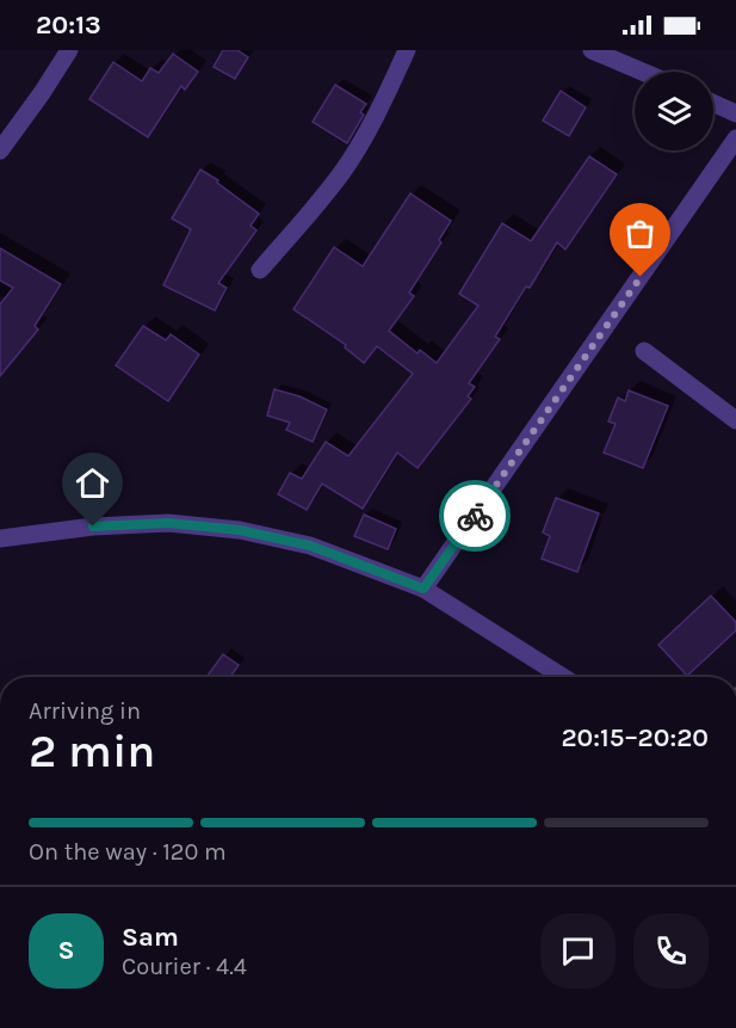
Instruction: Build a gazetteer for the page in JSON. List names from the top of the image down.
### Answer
{
  "page": {
    "status": "20:13",
    "heading": ["2 min", "Arriving in", "20:15–20:20"],
    "panel": ["Sam", "Courier · 4.4"],
    "bar": "On the way · 120 m",
    "round": "S"
  }
}
